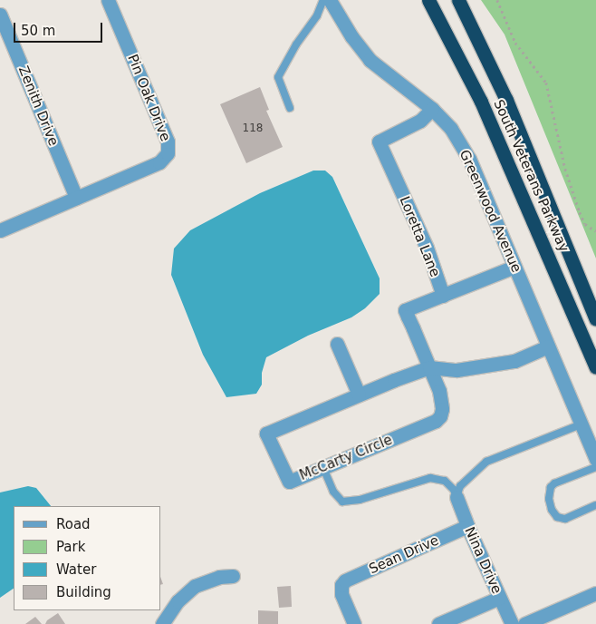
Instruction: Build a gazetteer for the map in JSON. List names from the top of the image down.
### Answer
{
  "streets": {
    "highway": ["South Veterans Parkway"],
    "street": [
      "Pin Oak Drive",
      "Zenith Drive",
      "Greenwood Avenue",
      "Loretta Lane",
      "McCarty Circle",
      "Sean Drive",
      "Nina Drive"
    ]
  },
  "crossings": [
    ["Pin Oak Drive", "Zenith Drive"],
    ["Greenwood Avenue", "Loretta Lane"],
    ["Loretta Lane", "McCarty Circle"],
    ["Sean Drive", "Nina Drive"]
  ],
  "house_numbers": ["118"],
  "legend": [
    "Road",
    "Park",
    "Water",
    "Building"
  ],
  "scale_bar": "50 m"
}
